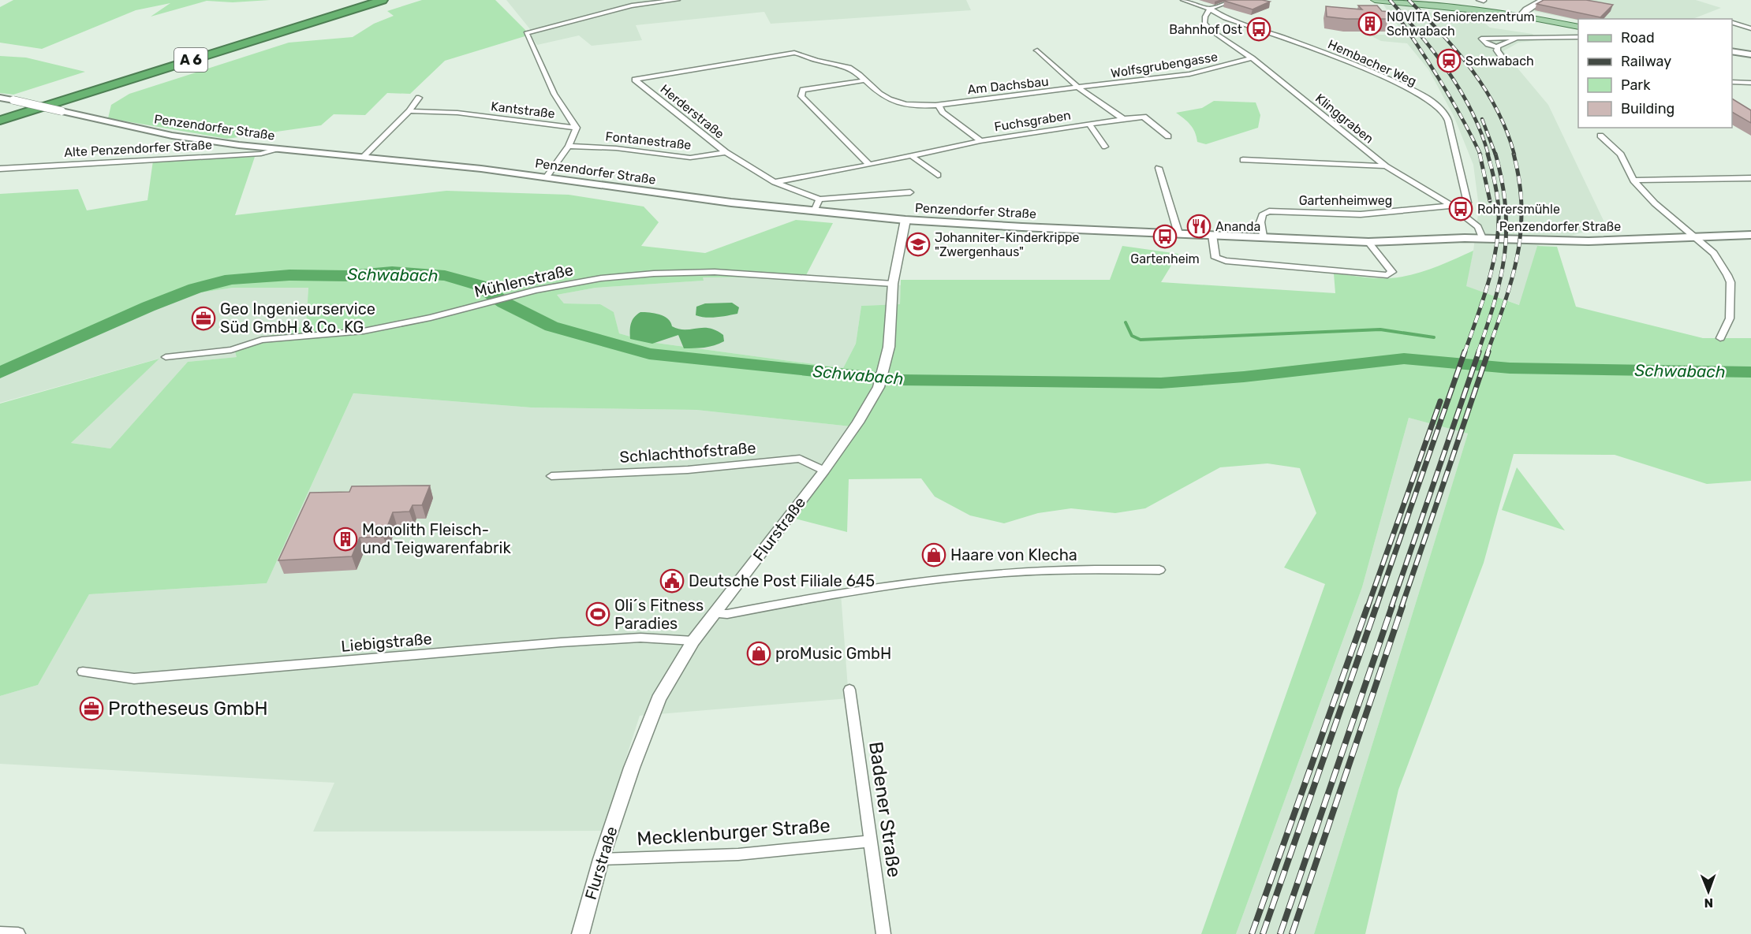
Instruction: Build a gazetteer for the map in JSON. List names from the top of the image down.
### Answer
{
  "streets": {
    "highway": ["A 6"],
    "main road": ["Penzendorfer Straße"],
    "street": [
      "Hembacher Weg",
      "Wolfsgrubengasse",
      "Am Dachsbau",
      "Kantstraße",
      "Herderstraße",
      "Klinggraben",
      "Fuchsgraben",
      "Fontanestraße",
      "Alte Penzendorfer Straße",
      "Gartenheimweg",
      "Mühlenstraße",
      "Schlachthofstraße",
      "Flurstraße",
      "Liebigstraße",
      "Badener Straße",
      "Mecklenburger Straße"
    ]
  },
  "crossings": [
    ["Hembacher Weg", "Klinggraben"],
    ["Hembacher Weg", "Gartenheimweg"],
    ["Wolfsgrubengasse", "Am Dachsbau"],
    ["Wolfsgrubengasse", "Klinggraben"],
    ["Wolfsgrubengasse", "Fuchsgraben"],
    ["Am Dachsbau", "Herderstraße"],
    ["Am Dachsbau", "Fuchsgraben"],
    ["Herderstraße", "Fuchsgraben"],
    ["Herderstraße", "Fontanestraße"],
    ["Klinggraben", "Penzendorfer Straße"],
    ["Klinggraben", "Gartenheimweg"],
    ["Penzendorfer Straße", "Alte Penzendorfer Straße"],
    ["Penzendorfer Straße", "Gartenheimweg"],
    ["Penzendorfer Straße", "Flurstraße"],
    ["Mühlenstraße", "Flurstraße"],
    ["Schlachthofstraße", "Flurstraße"],
    ["Flurstraße", "Liebigstraße"],
    ["Flurstraße", "Mecklenburger Straße"],
    ["Badener Straße", "Mecklenburger Straße"]
  ],
  "water": ["Schwabach"],
  "places": {
    "building": ["NOVITA Seniorenzentrum Schwabach", "Monolith Fleisch- und Teigwarenfabrik"],
    "bus stop": ["Bahnhof Ost", "Rohrersmühle", "Gartenheim"],
    "station": ["Schwabach"],
    "restaurant": ["Ananda"],
    "school or university": ["Johanniter-Kinderkrippe \"Zwergenhaus\""],
    "office": ["Geo Ingenieurservice Süd GmbH & Co. KG", "Protheseus GmbH"],
    "shop": ["Haare von Klecha", "proMusic GmbH"],
    "public building": ["Deutsche Post Filiale 645"],
    "sports": ["Oli´s Fitness Paradies"]
  },
  "legend": [
    "Road",
    "Railway",
    "Park",
    "Building"
  ],
  "north": "bottom"
}
